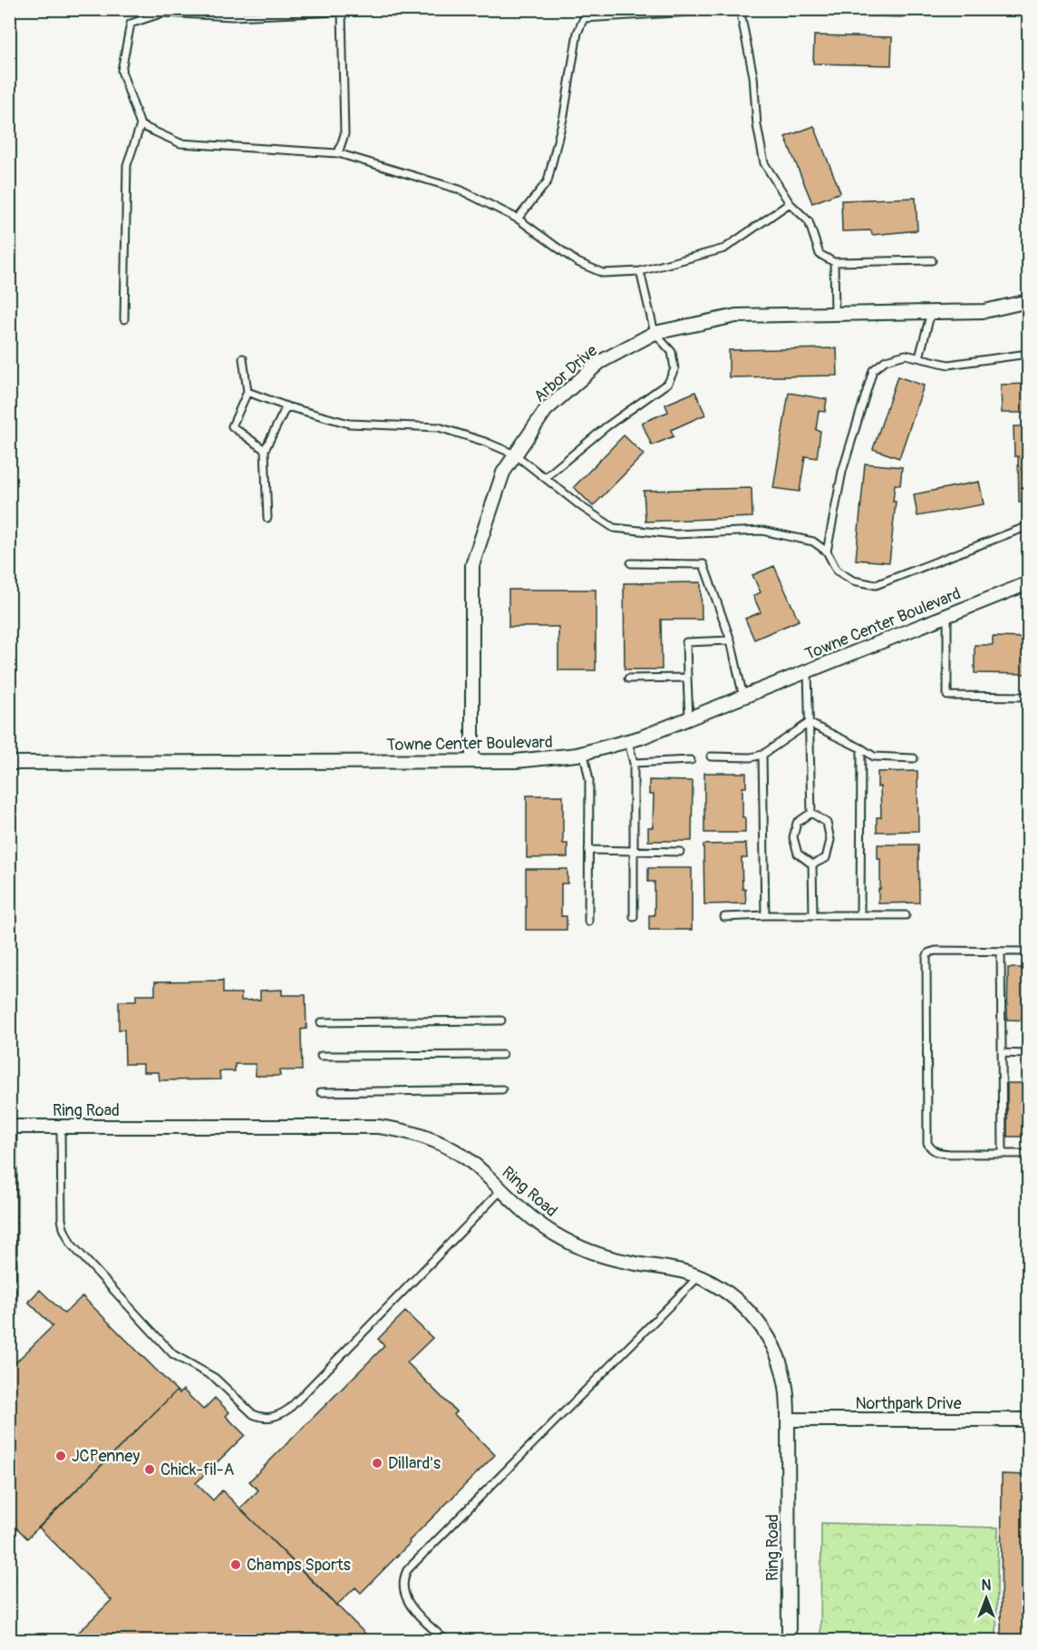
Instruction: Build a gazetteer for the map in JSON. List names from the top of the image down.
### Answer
{
  "streets": {
    "street": [
      "Arbor Drive",
      "Towne Center Boulevard",
      "Ring Road",
      "Northpark Drive"
    ]
  },
  "crossings": [
    ["Arbor Drive", "Towne Center Boulevard"],
    ["Ring Road", "Northpark Drive"]
  ],
  "places": [
    "JCPenney",
    "Dillard's",
    "Chick-fil-A",
    "Champs Sports"
  ],
  "north": "top"
}
